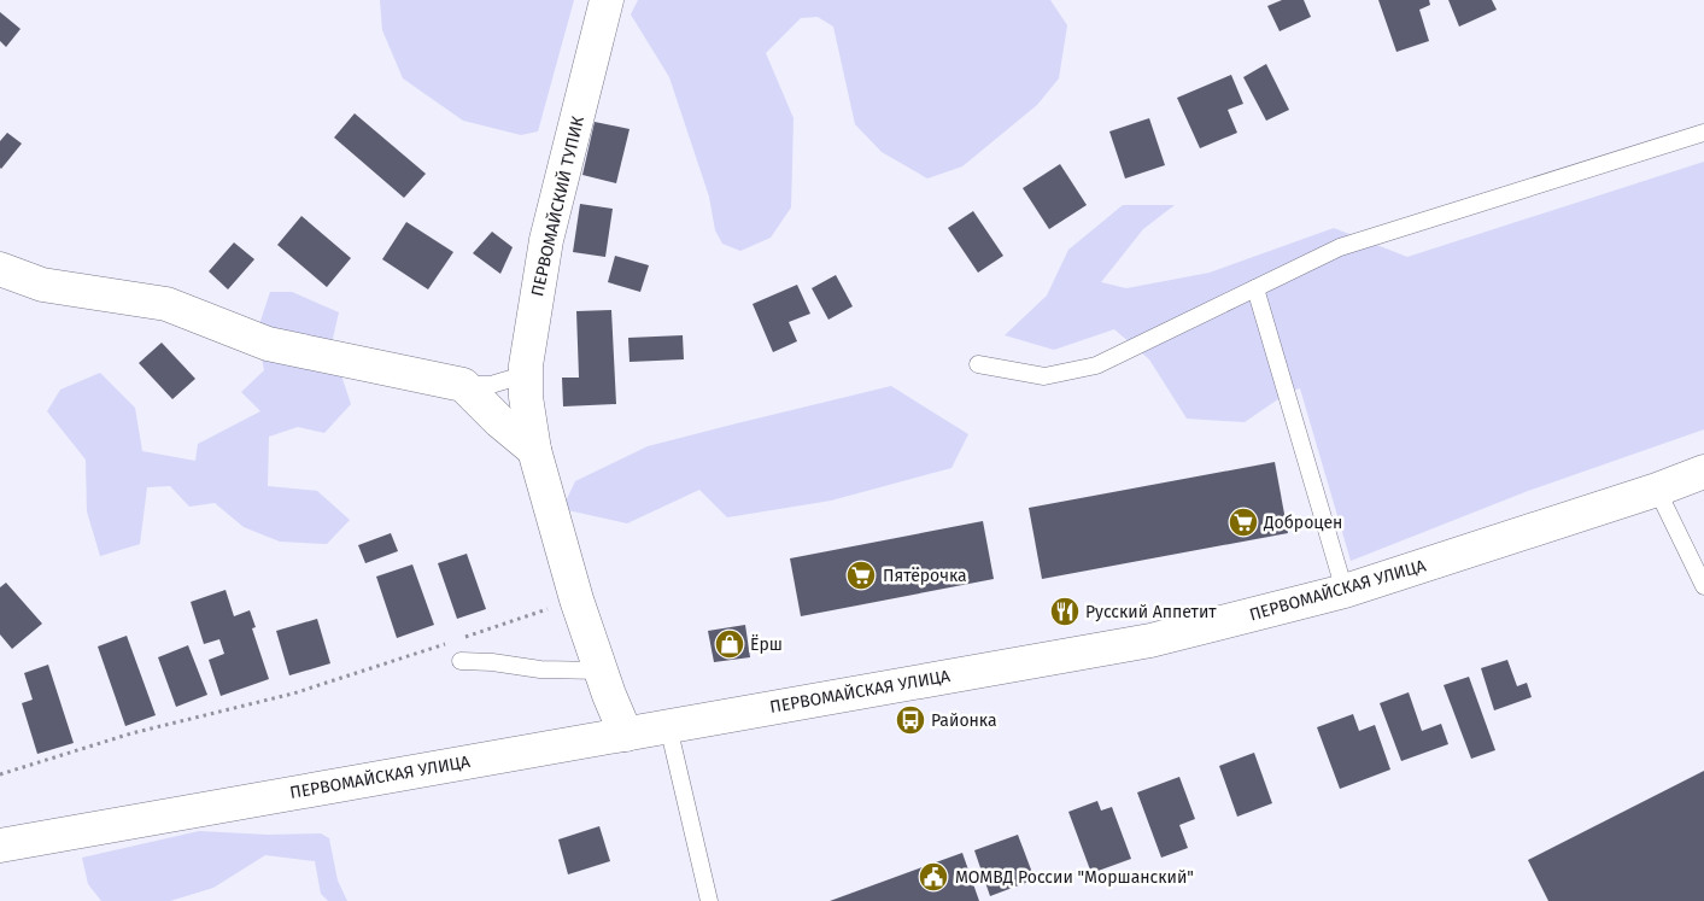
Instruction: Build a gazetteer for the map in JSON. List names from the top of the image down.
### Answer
{
  "streets": {
    "main road": ["ПЕРВОМАЙСКИЙ ТУПИК", "ПЕРВОМАЙСКАЯ УЛИЦА"]
  },
  "crossings": [
    ["ПЕРВОМАЙСКИЙ ТУПИК", "ПЕРВОМАЙСКАЯ УЛИЦА"]
  ],
  "places": {
    "supermarket": ["Доброцен", "Пятёрочка"],
    "restaurant": ["Русский Аппетит"],
    "shop": ["Ёрш"],
    "bus stop": ["Районка"],
    "public building": ["МОМВД России \"Моршанский\""]
  }
}
